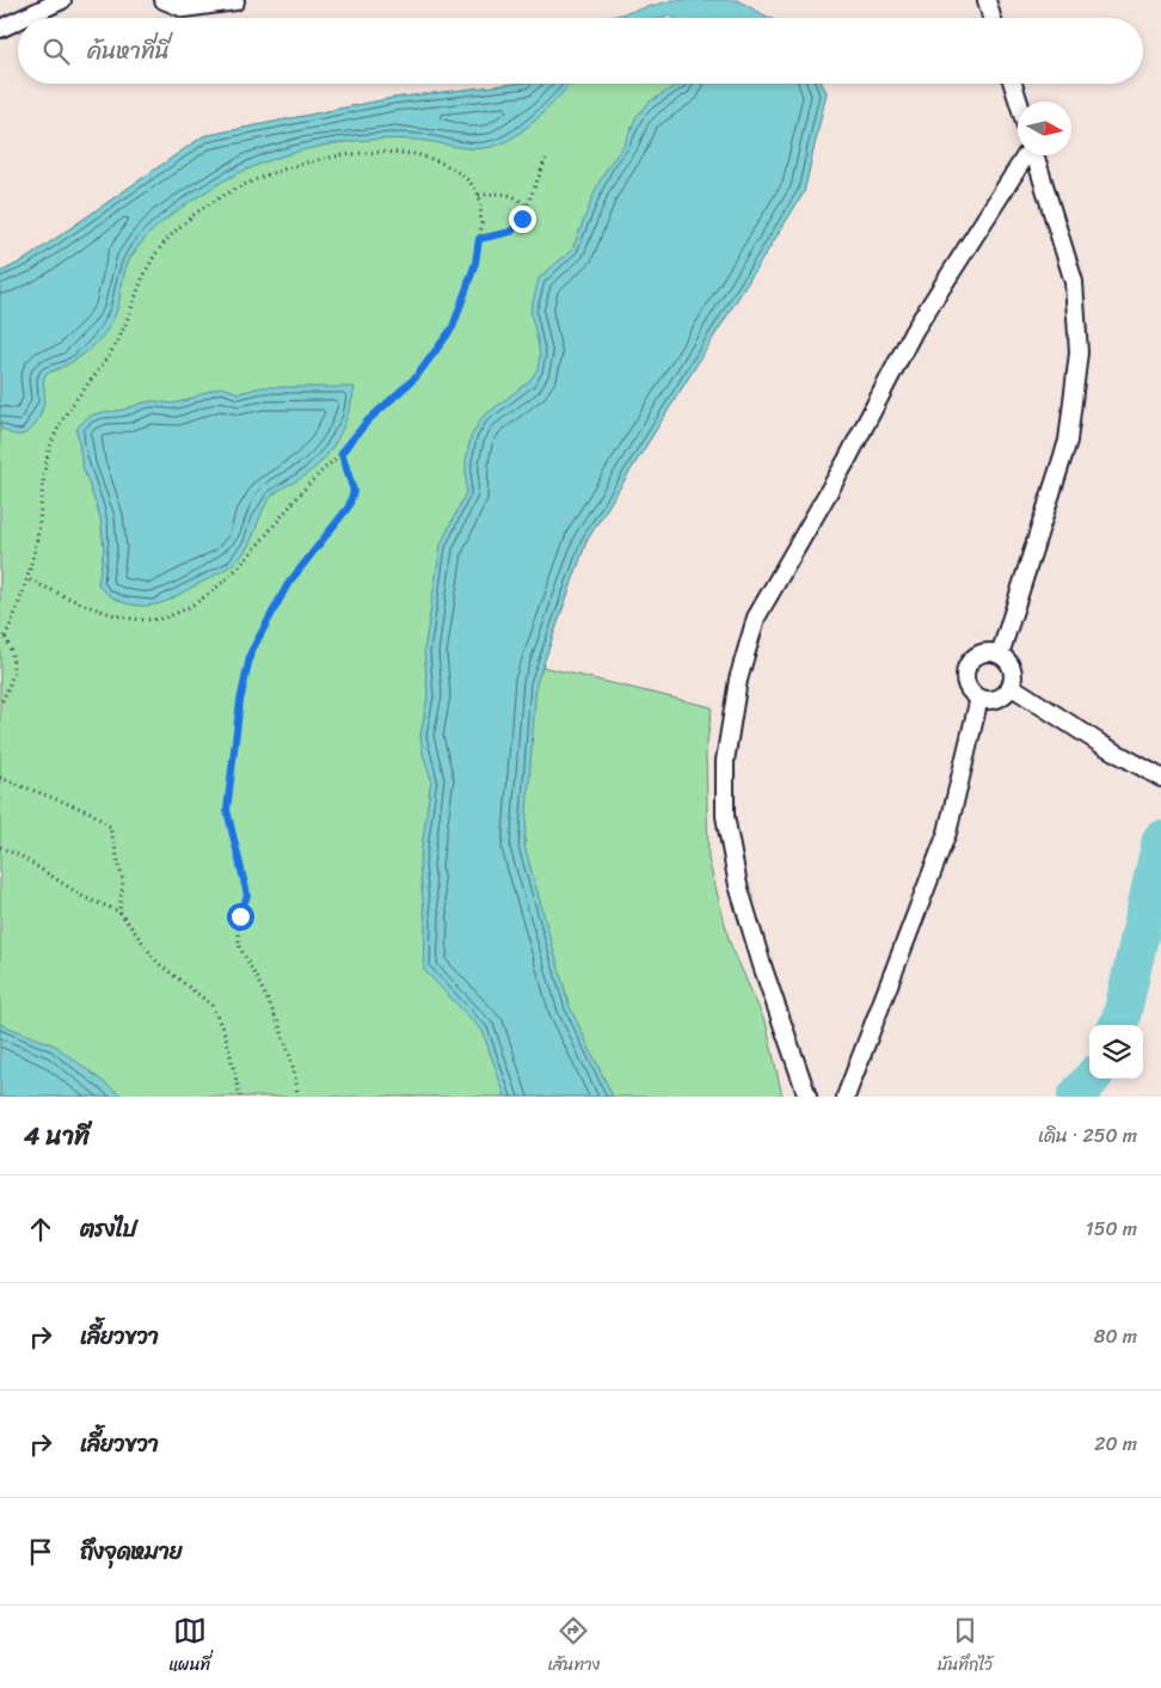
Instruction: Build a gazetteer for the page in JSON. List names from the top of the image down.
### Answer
{
  "north": "right",
  "page": {
    "search": "ค้นหาที่นี่",
    "heading": ["4 นาที", "เดิน · 250 m"],
    "list": [
      ["ตรงไป", "150 m"],
      ["เลี้ยวขวา", "80 m"],
      ["เลี้ยวขวา", "20 m"],
      "ถึงจุดหมาย"
    ],
    "nav": ["แผนที่", "เส้นทาง", "บันทึกไว้"]
  }
}
